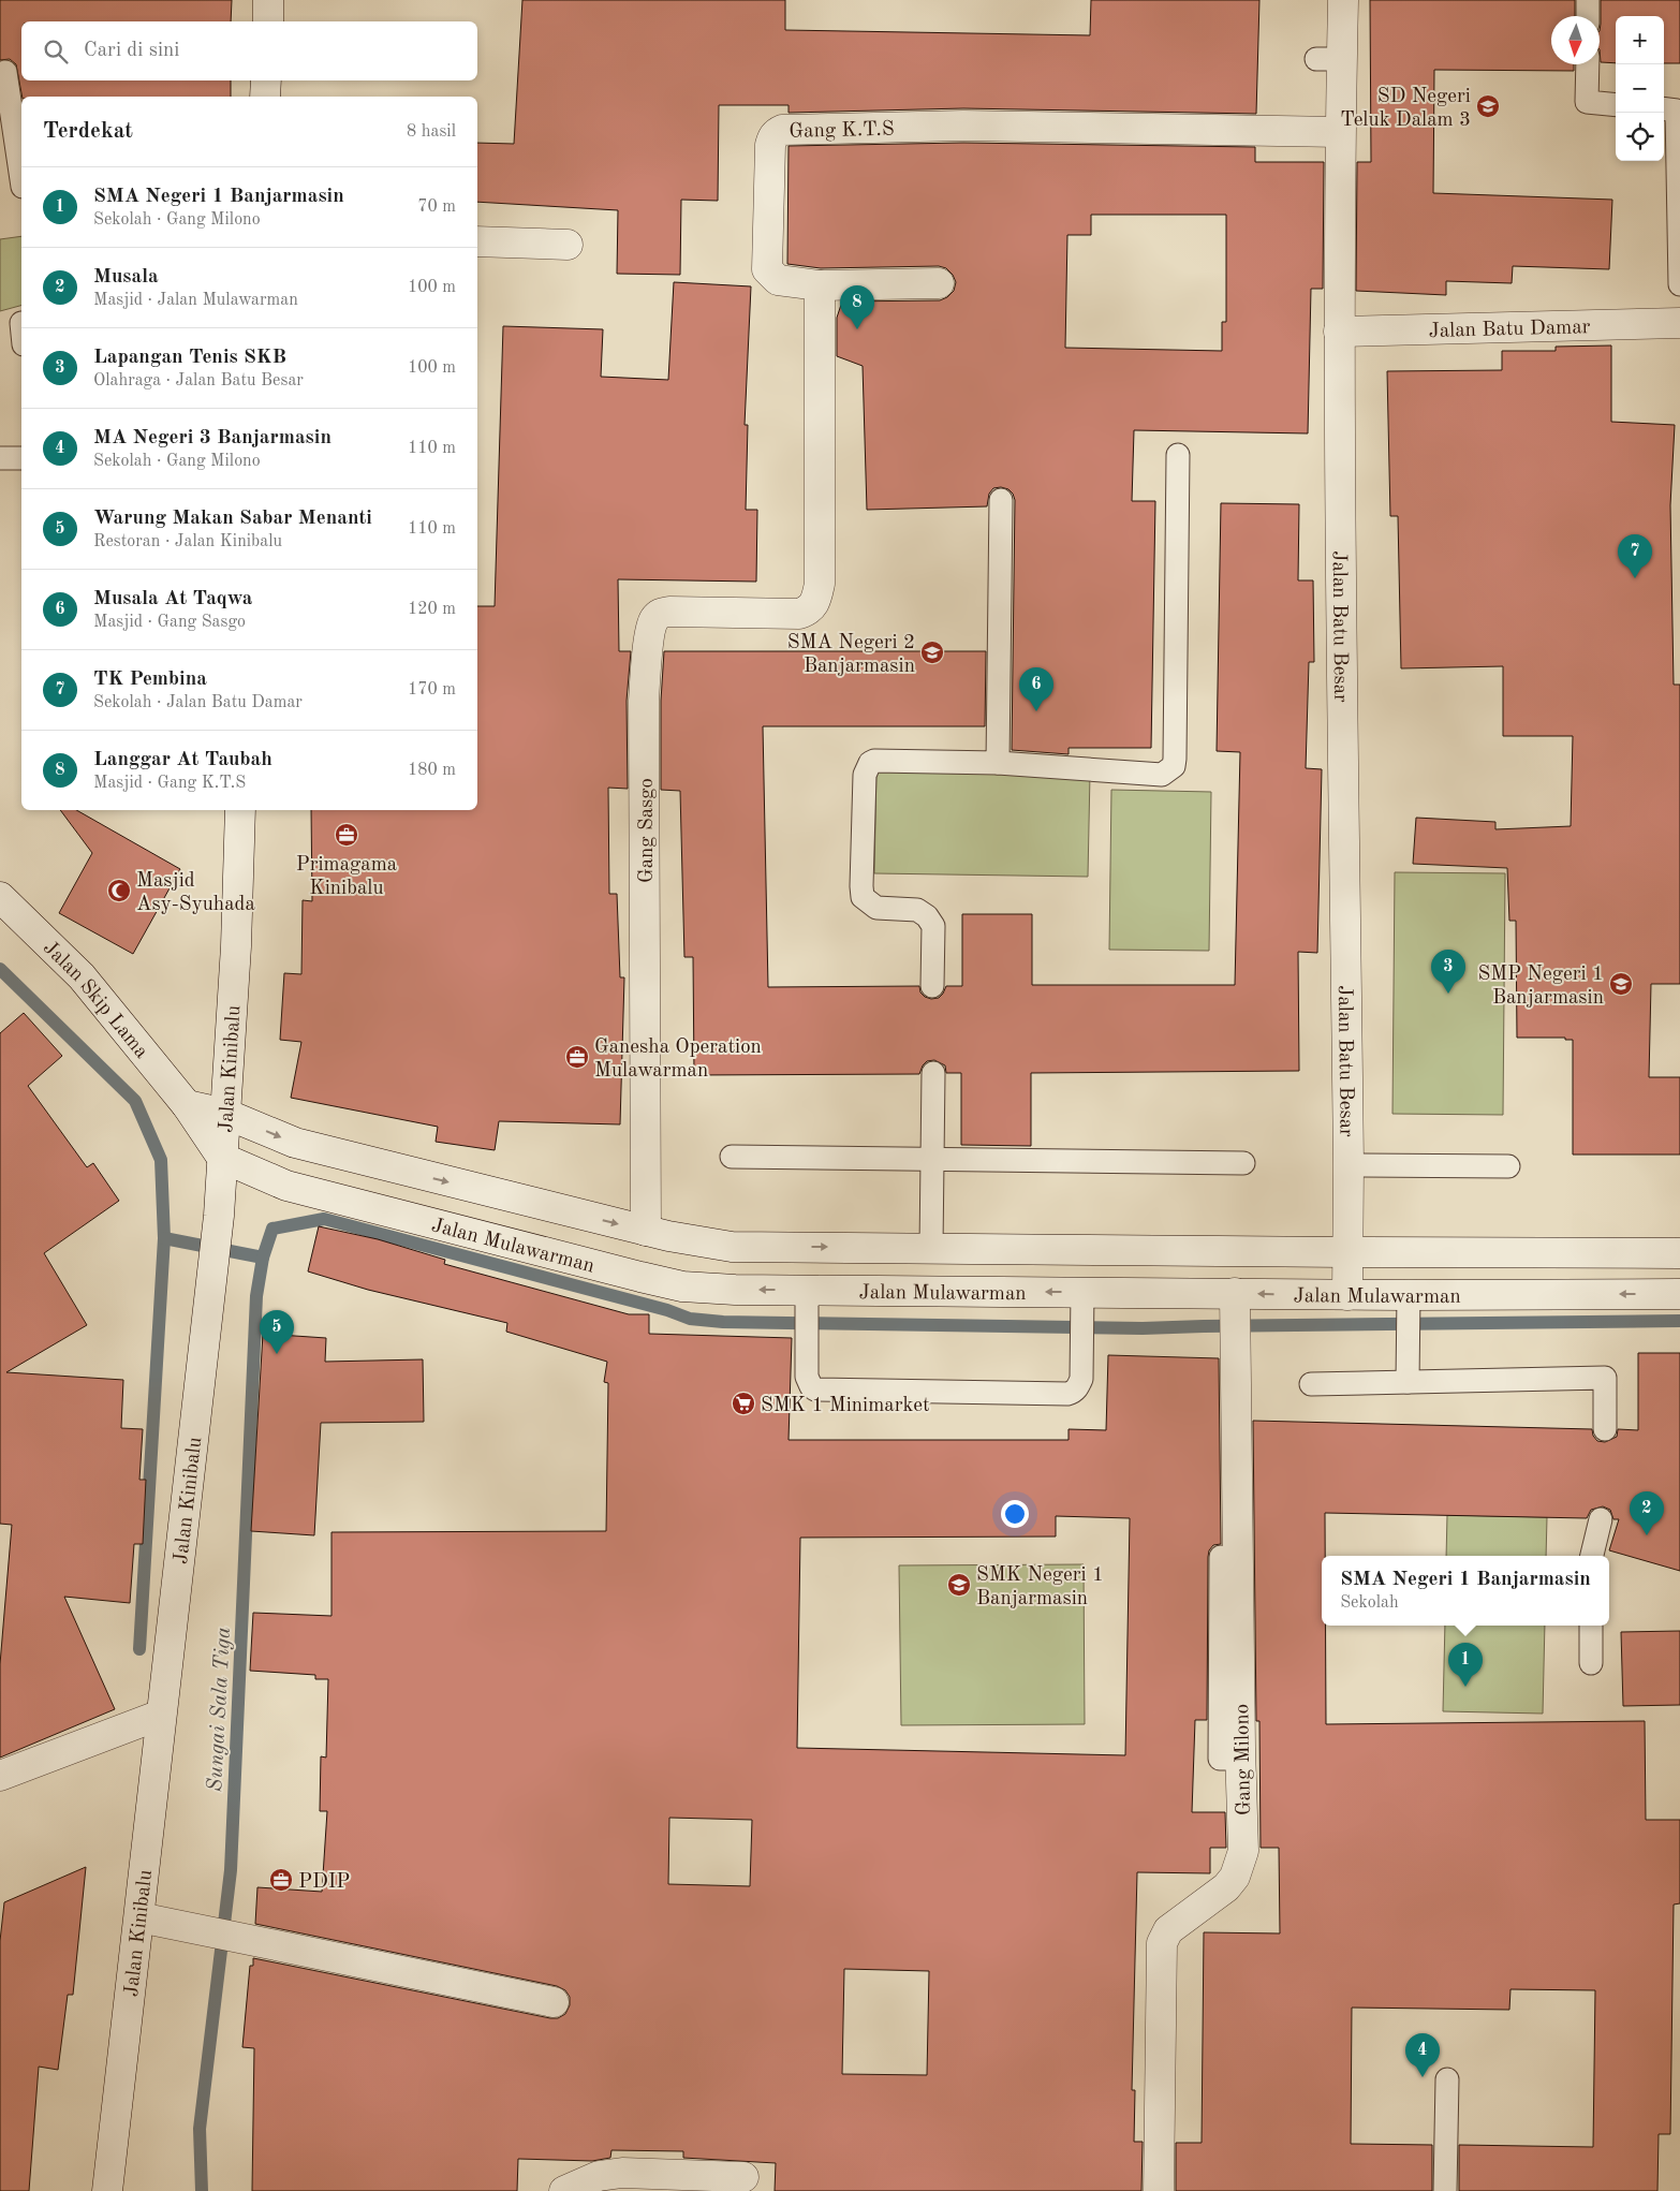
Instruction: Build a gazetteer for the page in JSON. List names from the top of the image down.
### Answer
{
  "streets": {
    "street": [
      "Gang K.T.S",
      "Jalan Batu Damar",
      "Jalan Batu Besar",
      "Gang Sasgo",
      "Jalan Skip Lama",
      "Jalan Kinibalu",
      "Jalan Mulawarman",
      "Gang Milono"
    ]
  },
  "crossings": [
    ["Gang K.T.S", "Jalan Batu Besar"],
    ["Gang K.T.S", "Gang Sasgo"],
    ["Jalan Batu Damar", "Jalan Batu Besar"],
    ["Jalan Batu Besar", "Jalan Mulawarman"],
    ["Gang Sasgo", "Jalan Mulawarman"],
    ["Jalan Skip Lama", "Jalan Kinibalu"],
    ["Jalan Skip Lama", "Jalan Mulawarman"],
    ["Jalan Kinibalu", "Jalan Mulawarman"],
    ["Jalan Mulawarman", "Gang Milono"]
  ],
  "water": ["Sungai Sala Tiga"],
  "places": {
    "school or university": [
      "SD Negeri Teluk Dalam 3",
      "SMA Negeri 2 Banjarmasin",
      "SMP Negeri 1 Banjarmasin",
      "SMK Negeri 1 Banjarmasin"
    ],
    "office": ["Primagama Kinibalu", "Ganesha Operation Mulawarman", "PDIP"],
    "mosque": ["Masjid Asy-Syuhada"],
    "supermarket": ["SMK 1 Minimarket"]
  },
  "north": "bottom",
  "page": {
    "map_buttons": ["+", "−"],
    "search": "Cari di sini",
    "heading": ["Terdekat", "8 hasil"],
    "list": [
      {
        "mark": "1",
        "name": "SMA Negeri 1 Banjarmasin",
        "note": "Sekolah · Gang Milono",
        "value": "70 m"
      },
      {
        "mark": "2",
        "name": "Musala",
        "note": "Masjid · Jalan Mulawarman",
        "value": "100 m"
      },
      {
        "mark": "3",
        "name": "Lapangan Tenis SKB",
        "note": "Olahraga · Jalan Batu Besar",
        "value": "100 m"
      },
      {
        "mark": "4",
        "name": "MA Negeri 3 Banjarmasin",
        "note": "Sekolah · Gang Milono",
        "value": "110 m"
      },
      {
        "mark": "5",
        "name": "Warung Makan Sabar Menanti",
        "note": "Restoran · Jalan Kinibalu",
        "value": "110 m"
      },
      {
        "mark": "6",
        "name": "Musala At Taqwa",
        "note": "Masjid · Gang Sasgo",
        "value": "120 m"
      },
      {
        "mark": "7",
        "name": "TK Pembina",
        "note": "Sekolah · Jalan Batu Damar",
        "value": "170 m"
      },
      {
        "mark": "8",
        "name": "Langgar At Taubah",
        "note": "Masjid · Gang K.T.S",
        "value": "180 m"
      }
    ],
    "pins": [
      "8",
      "7",
      "6",
      "3",
      "5",
      "2",
      "1",
      "4"
    ],
    "popup": ["SMA Negeri 1 Banjarmasin", "Sekolah"]
  }
}
